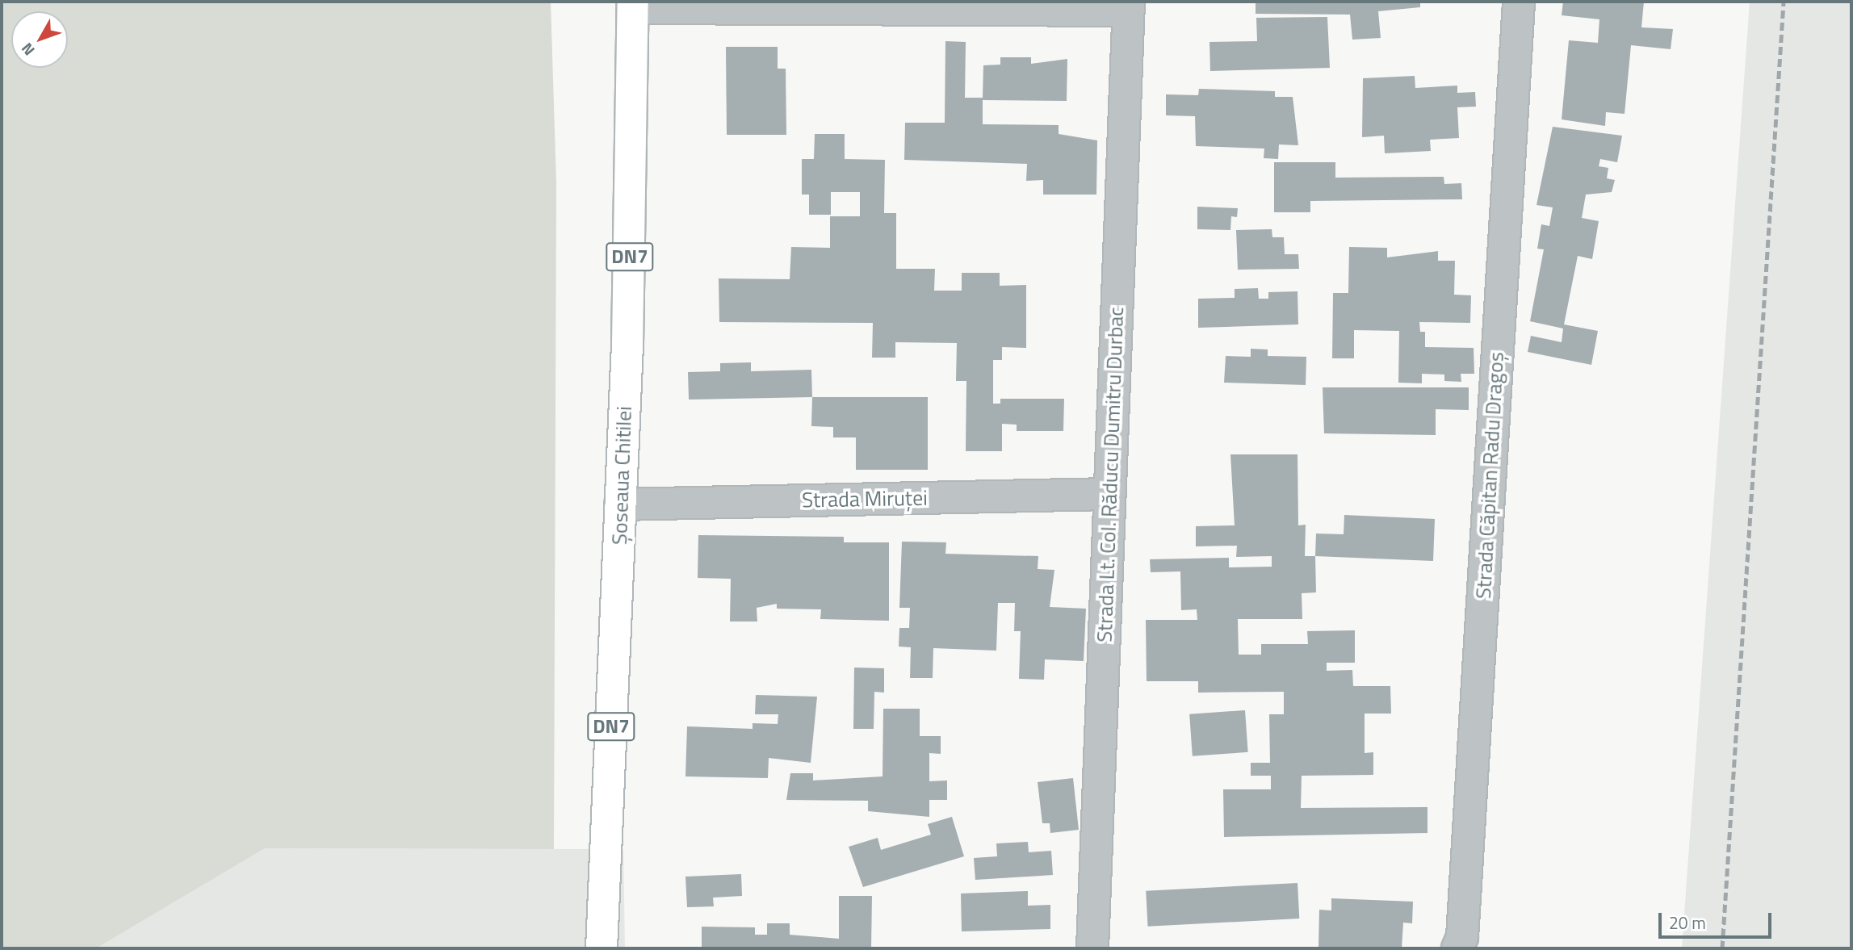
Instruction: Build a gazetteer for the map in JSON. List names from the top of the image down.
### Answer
{
  "streets": {
    "main road": ["DN7", "Șoseaua Chitilei"],
    "street": ["Strada Lt. Col. Răducu Dumitru Durbac", "Strada Căpitan Radu Dragoș", "Strada Miruței"]
  },
  "crossings": [
    ["Strada Lt. Col. Răducu Dumitru Durbac", "Strada Miruței"],
    ["Șoseaua Chitilei", "Strada Miruței"]
  ],
  "scale_bar": "20 m",
  "north": "bottom left"
}
